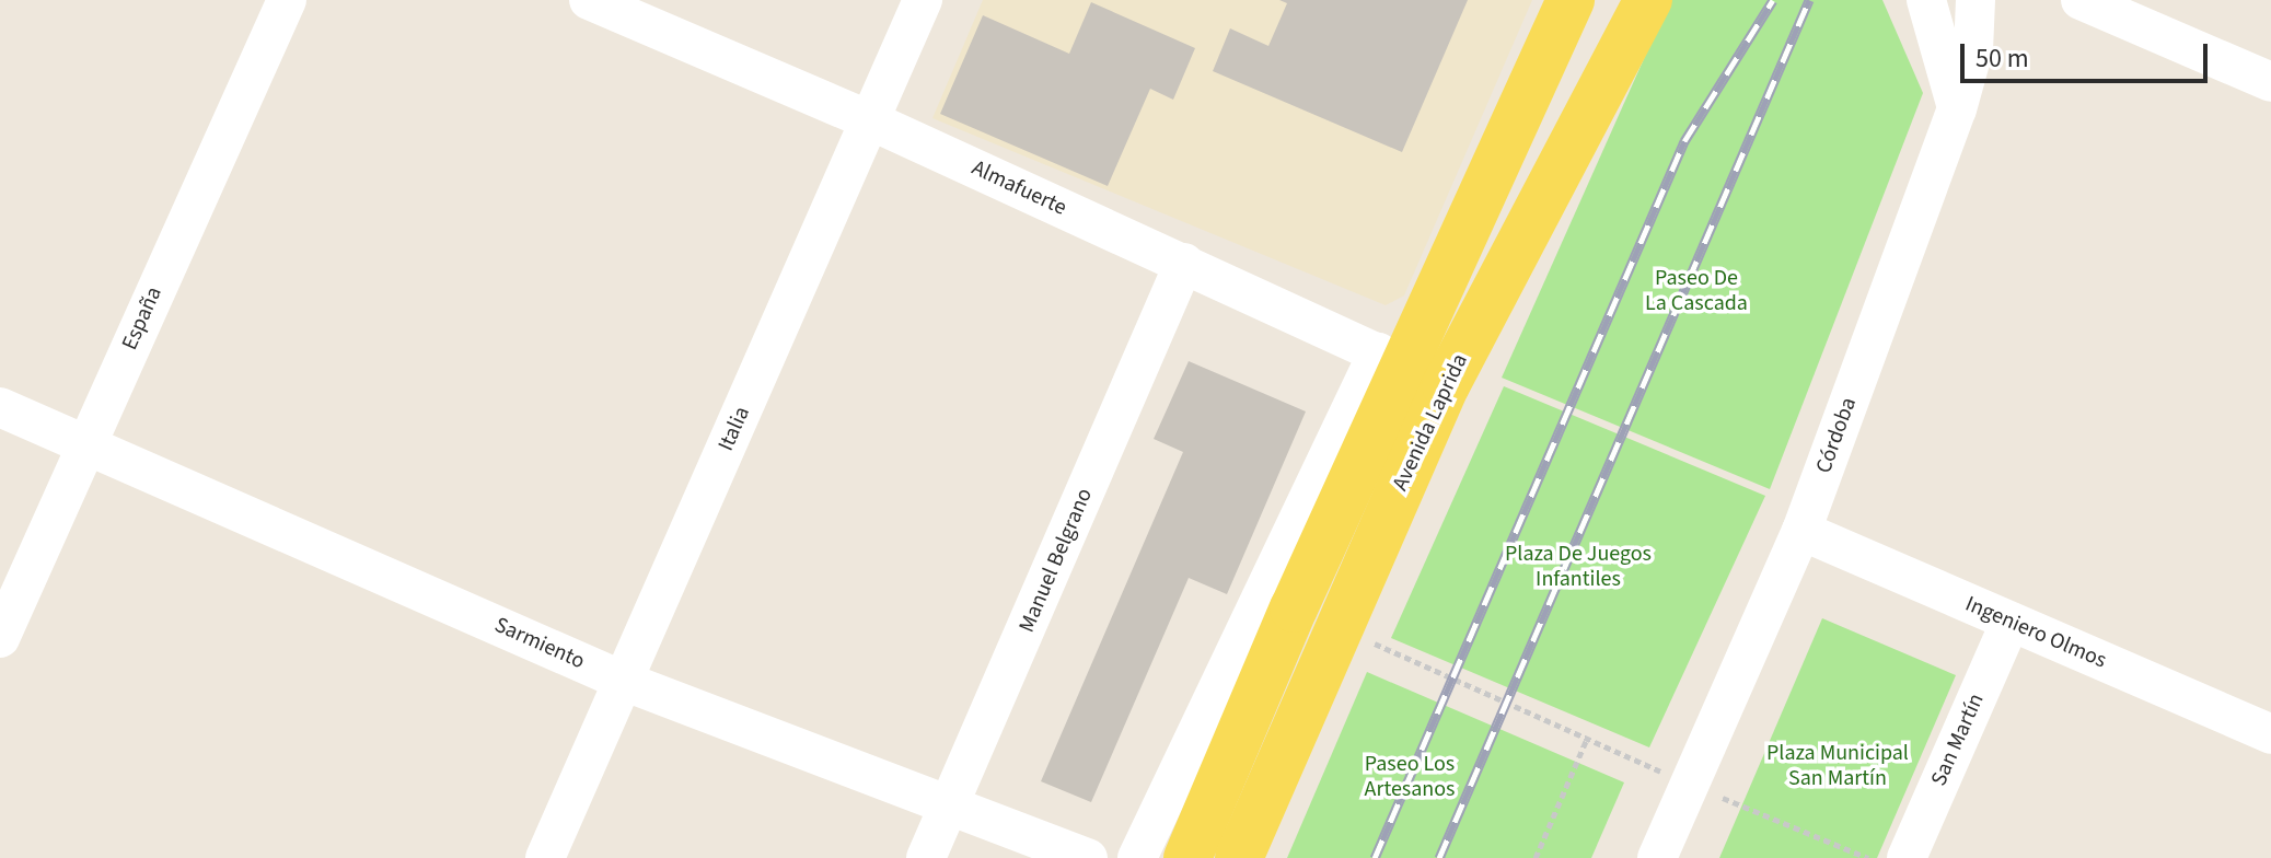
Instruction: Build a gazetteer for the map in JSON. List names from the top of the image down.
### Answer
{
  "streets": {
    "main road": ["Avenida Laprida"],
    "street": [
      "Almafuerte",
      "España",
      "Italia",
      "Córdoba",
      "Manuel Belgrano",
      "Ingeniero Olmos",
      "Sarmiento",
      "San Martín"
    ]
  },
  "crossings": [
    ["Almafuerte", "Avenida Laprida"],
    ["Almafuerte", "Italia"],
    ["Almafuerte", "Manuel Belgrano"],
    ["España", "Sarmiento"],
    ["Italia", "Sarmiento"],
    ["Córdoba", "Ingeniero Olmos"],
    ["Manuel Belgrano", "Sarmiento"],
    ["Ingeniero Olmos", "San Martín"]
  ],
  "parks": [
    "Paseo De La Cascada",
    "Plaza De Juegos Infantiles",
    "Plaza Municipal San Martín",
    "Paseo Los Artesanos"
  ],
  "scale_bar": "50 m"
}
